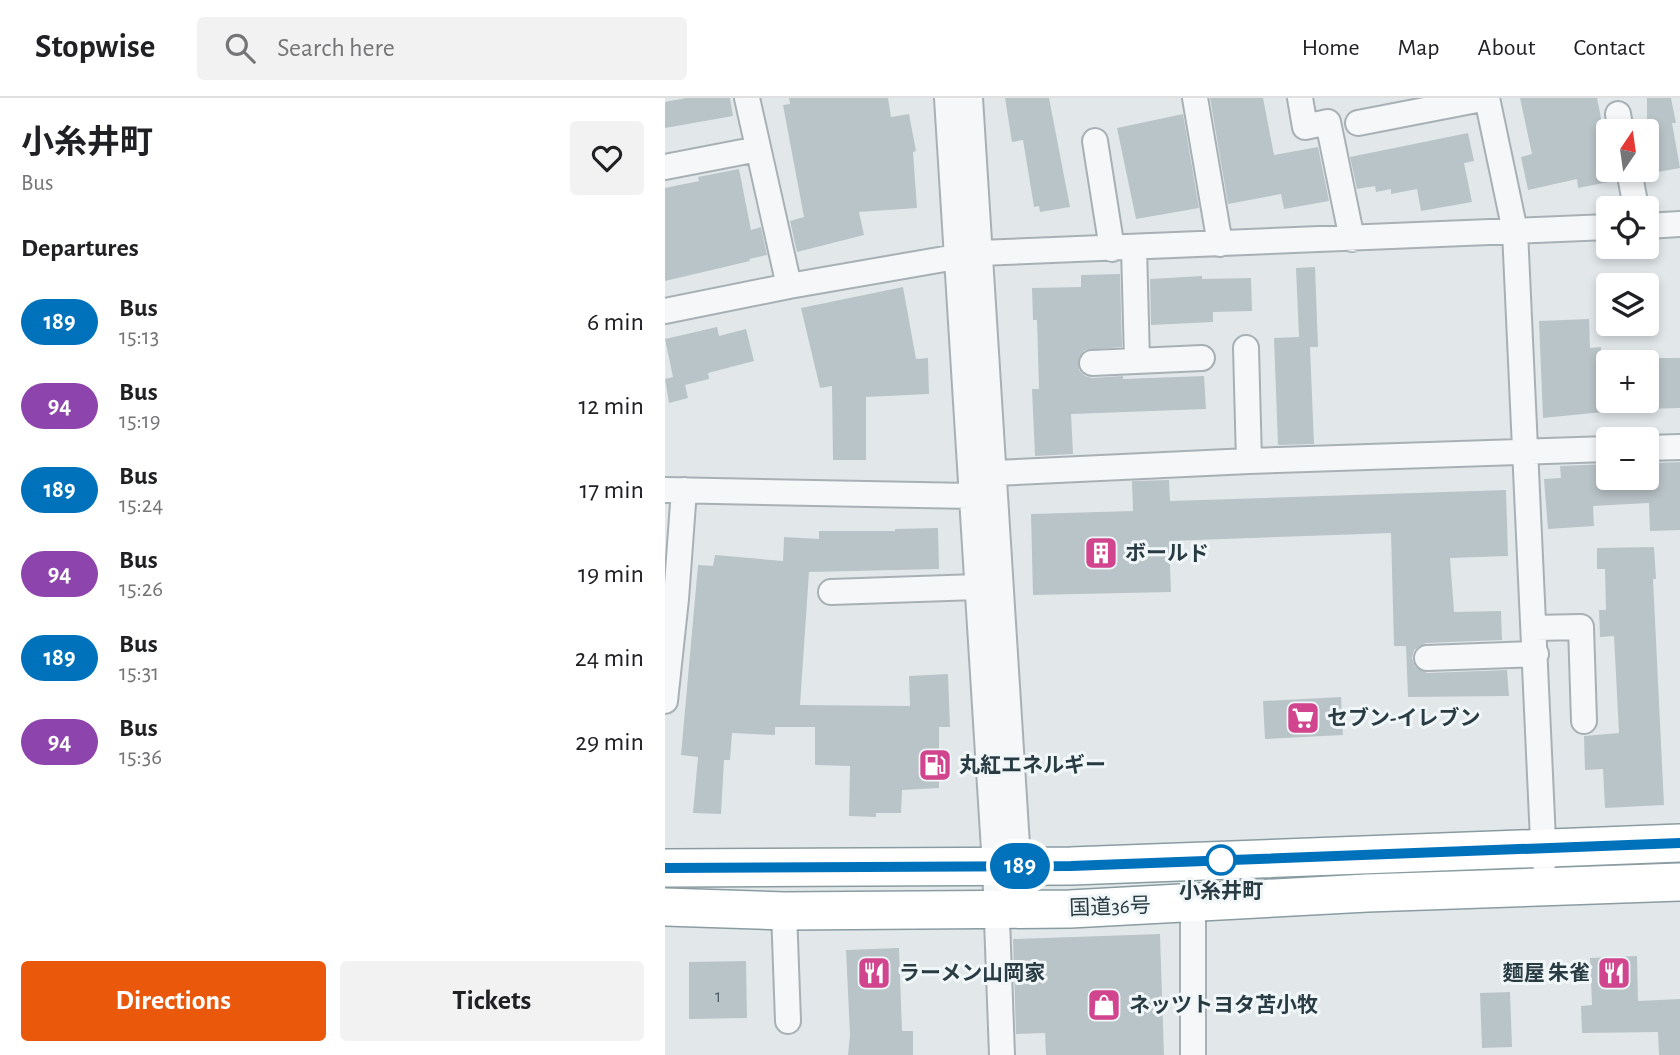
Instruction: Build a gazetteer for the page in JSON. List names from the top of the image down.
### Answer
{
  "streets": {
    "highway": ["国道36号"]
  },
  "places": {
    "building": ["ボールド"],
    "supermarket": ["セブン-イレブン"],
    "fuel station": ["丸紅エネルギー"],
    "other": ["小糸井町"],
    "restaurant": ["ラーメン山岡家", "麵屋 朱雀"],
    "shop": ["ネッツトヨタ苫小牧"]
  },
  "lines": ["bus line 189"],
  "house_numbers": ["1"],
  "north": "top",
  "page": {
    "header": "Stopwise",
    "search": "Search here",
    "nav": [
      "Home",
      "Map",
      "About",
      "Contact"
    ],
    "heading": [
      ["小糸井町", "Bus"],
      "Departures"
    ],
    "on_map": "189",
    "map_buttons": ["+", "−"],
    "list": [
      {
        "mark": "189",
        "name": "Bus",
        "note": "15:13",
        "value": "6 min"
      },
      {
        "mark": "94",
        "name": "Bus",
        "note": "15:19",
        "value": "12 min"
      },
      {
        "mark": "189",
        "name": "Bus",
        "note": "15:24",
        "value": "17 min"
      },
      {
        "mark": "94",
        "name": "Bus",
        "note": "15:26",
        "value": "19 min"
      },
      {
        "mark": "189",
        "name": "Bus",
        "note": "15:31",
        "value": "24 min"
      },
      {
        "mark": "94",
        "name": "Bus",
        "note": "15:36",
        "value": "29 min"
      }
    ],
    "buttons": ["Directions", "Tickets"]
  }
}
